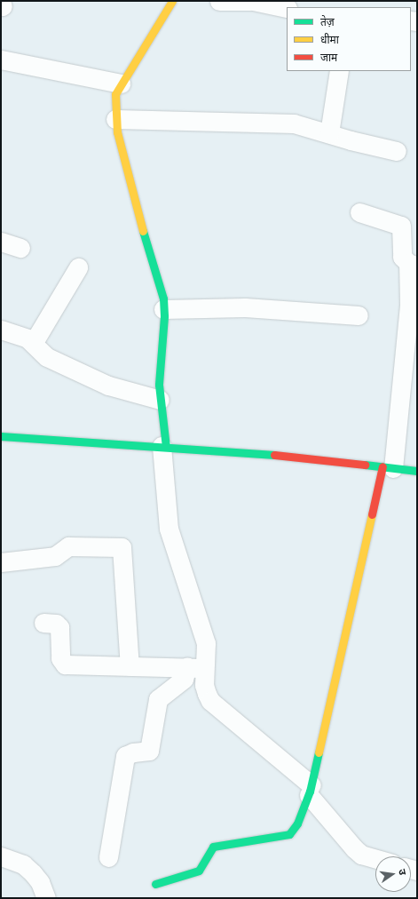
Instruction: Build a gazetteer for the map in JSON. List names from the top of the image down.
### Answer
{
  "legend": ["तेज़", "धीमा", "जाम"],
  "north": "right"
}
